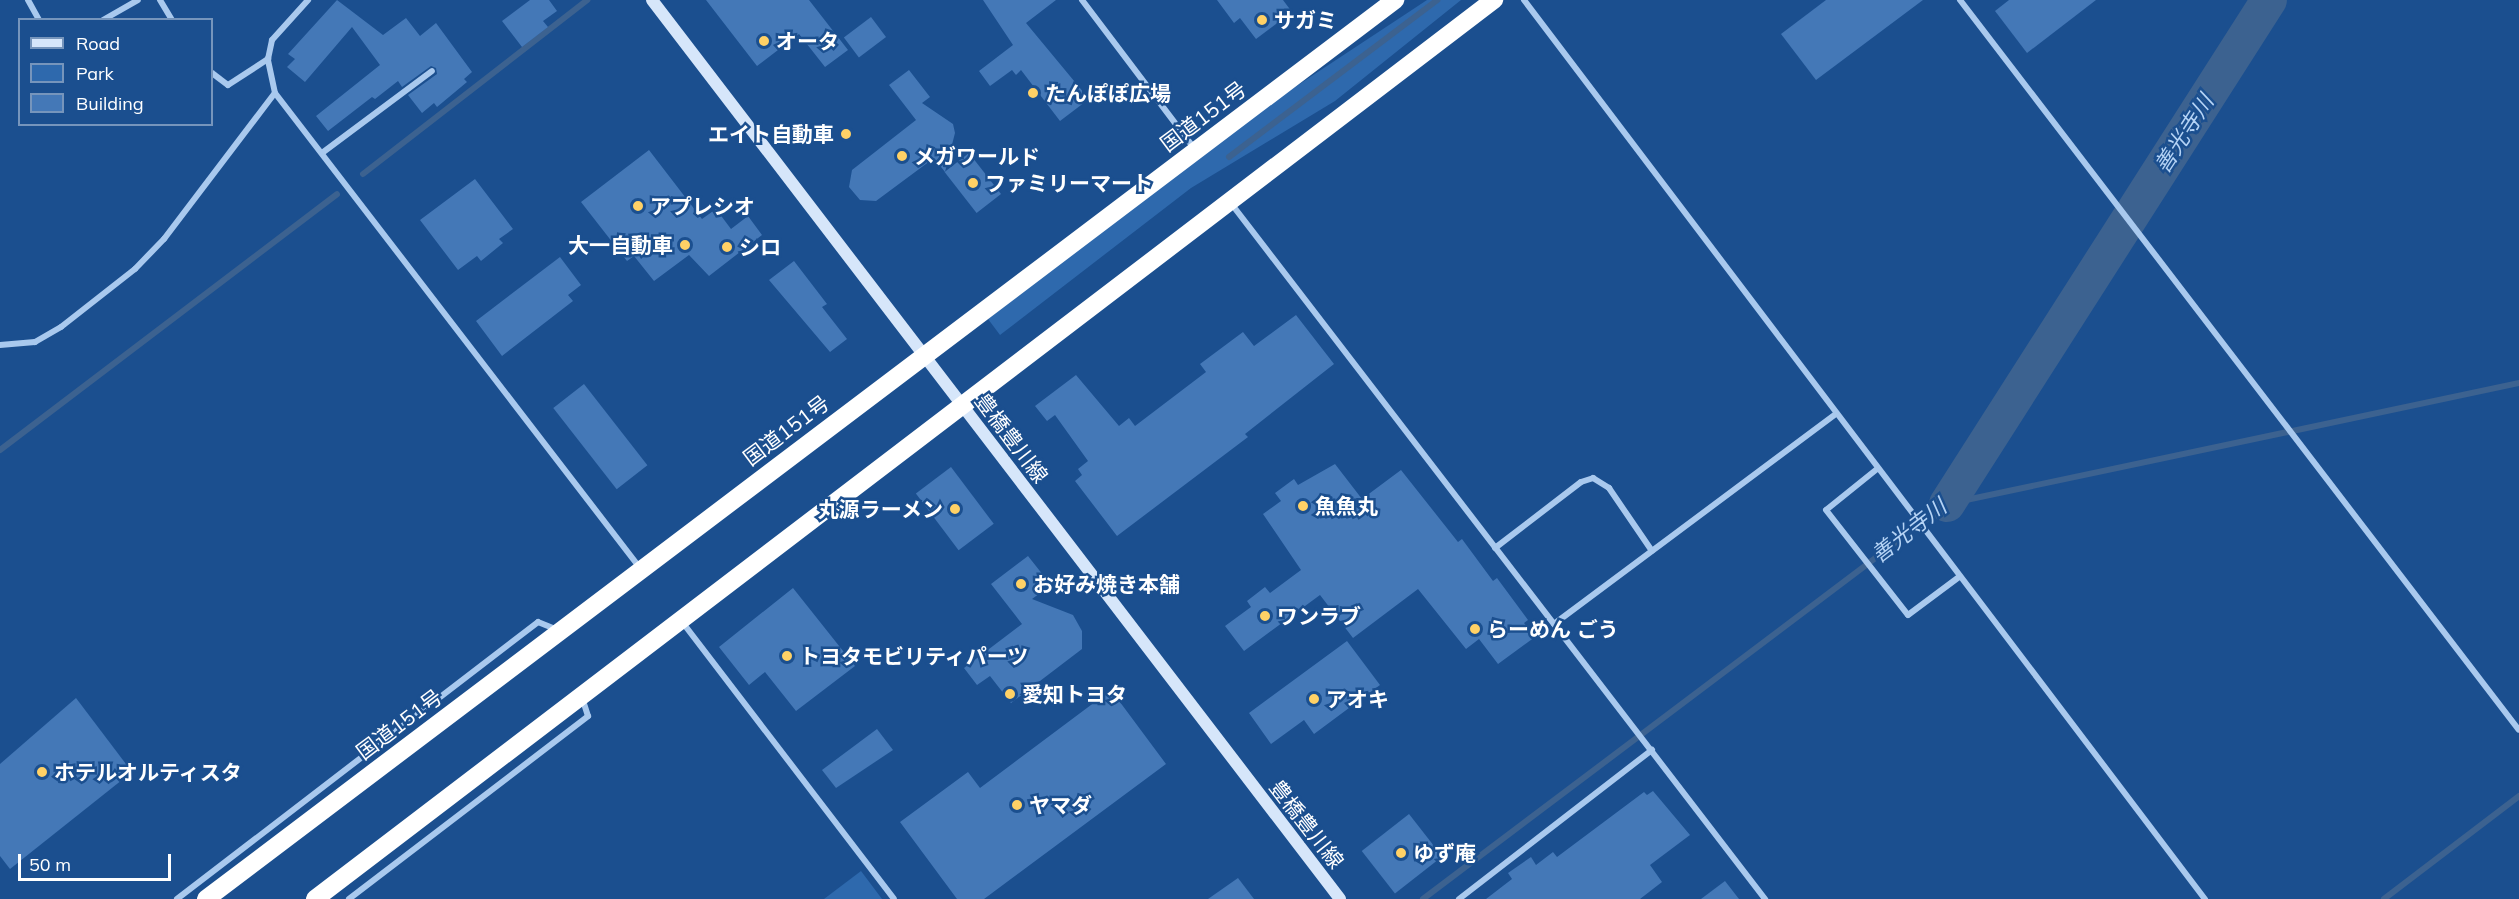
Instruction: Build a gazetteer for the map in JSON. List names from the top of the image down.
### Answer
{
  "streets": {
    "highway": ["国道151号"],
    "main road": ["豊橋豊川線"]
  },
  "crossings": [
    ["国道151号", "豊橋豊川線"]
  ],
  "water": ["善光寺川"],
  "places": [
    "サガミ",
    "オータ",
    "たんぽぽ広場",
    "エイト自動車",
    "メガワールド",
    "ファミリーマート",
    "アプレシオ",
    "大一自動車",
    "シロ",
    "魚魚丸",
    "丸源ラーメン",
    "お好み焼き本舗",
    "ワンラブ",
    "らーめん ごう",
    "トヨタモビリティパーツ",
    "愛知トヨタ",
    "アオキ",
    "ホテルオルティスタ",
    "ヤマダ",
    "ゆず庵"
  ],
  "legend": ["Road", "Park", "Building"],
  "scale_bar": "50 m"
}
